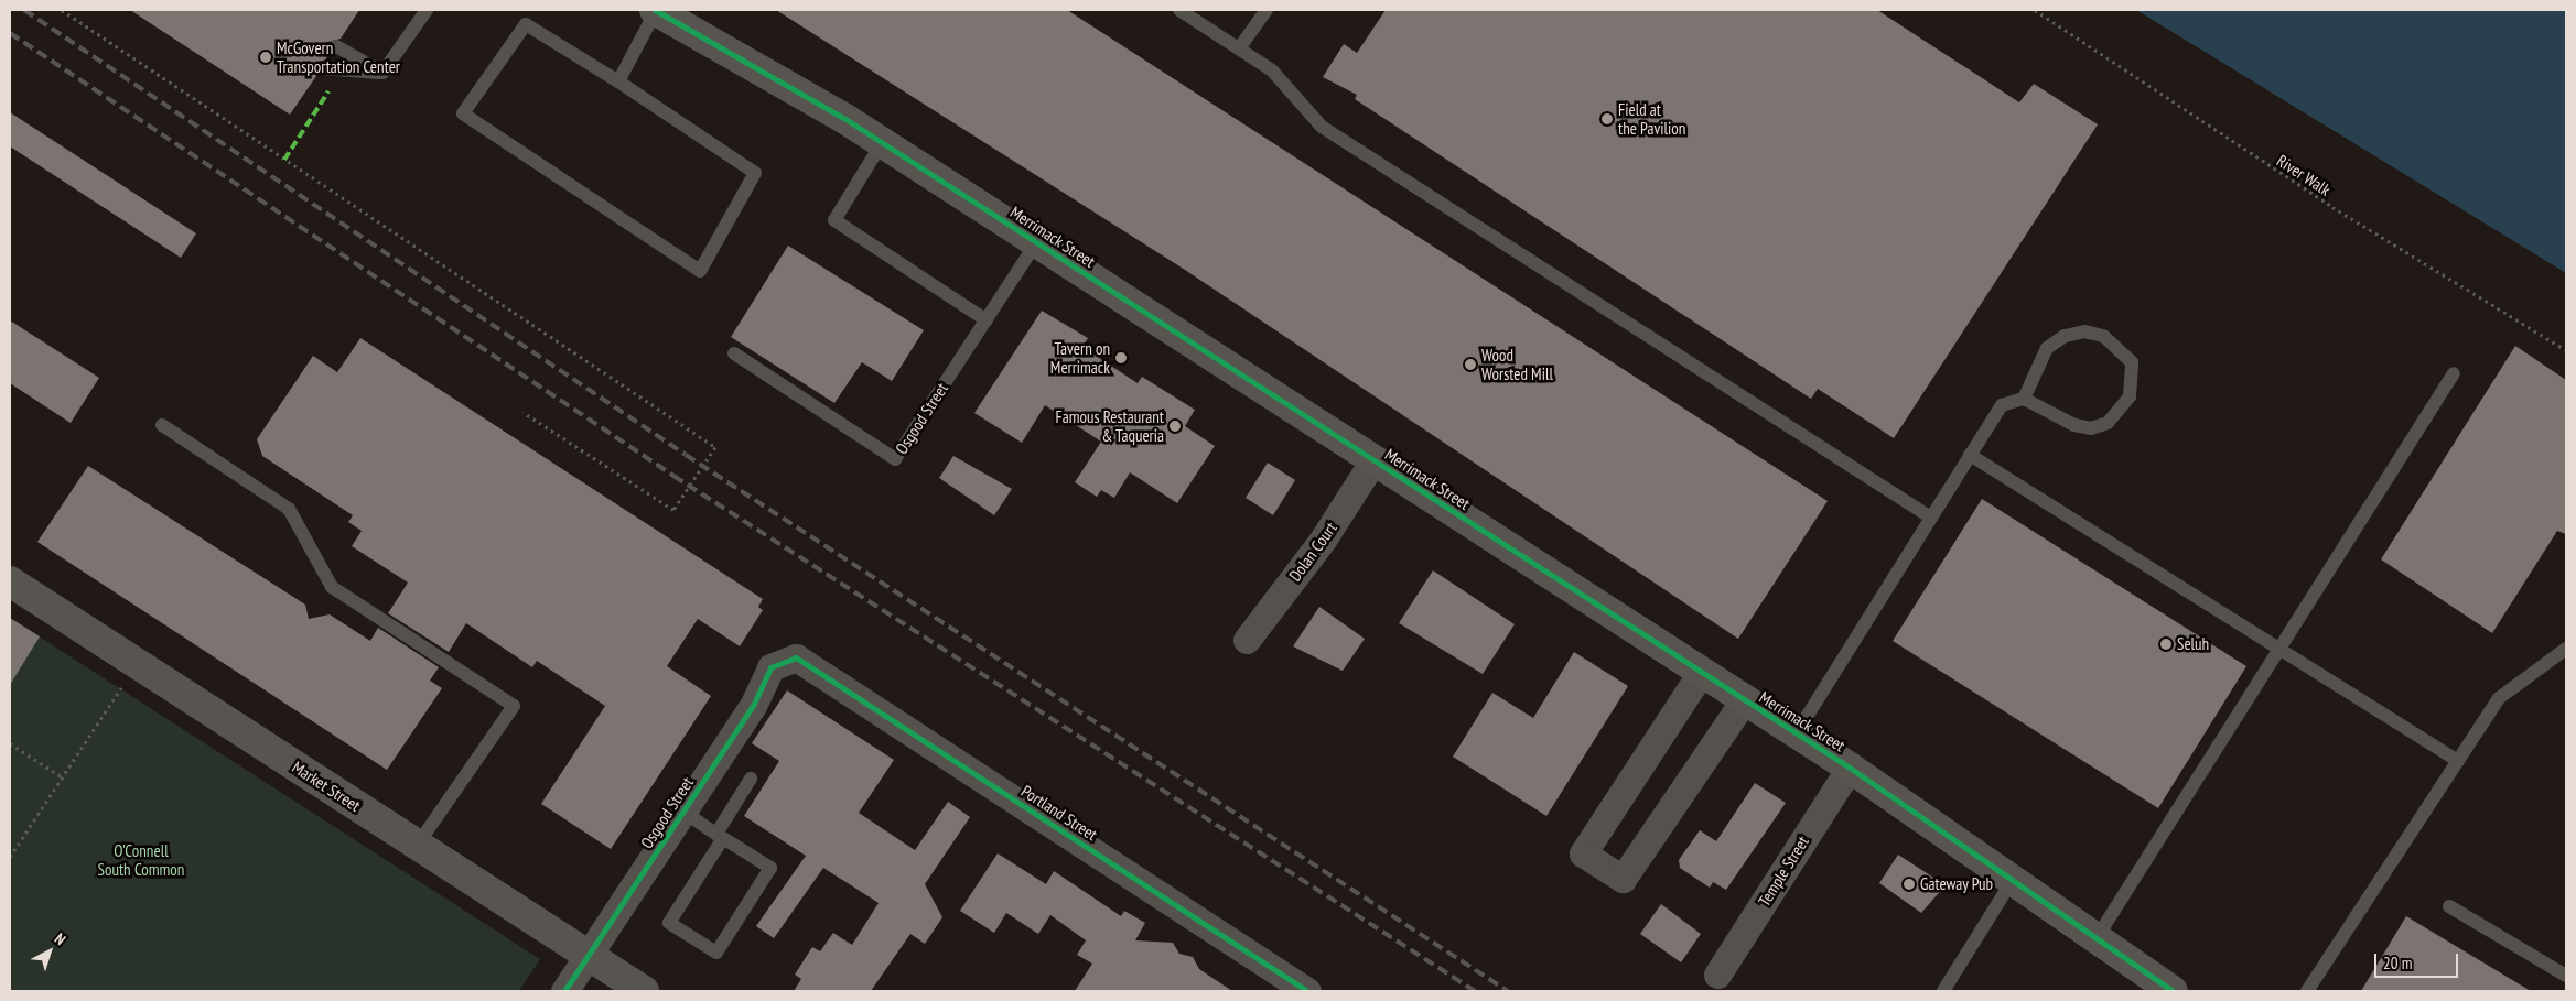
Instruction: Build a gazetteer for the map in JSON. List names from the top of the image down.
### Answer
{
  "streets": {
    "main road": ["Merrimack Street", "Market Street"],
    "street": [
      "Osgood Street",
      "Dolan Court",
      "Portland Street",
      "Temple Street"
    ],
    "path": ["River Walk"]
  },
  "crossings": [
    ["Merrimack Street", "Osgood Street"],
    ["Merrimack Street", "Dolan Court"],
    ["Merrimack Street", "Temple Street"],
    ["Osgood Street", "Market Street"],
    ["Osgood Street", "Portland Street"]
  ],
  "parks": ["O'Connell South Common"],
  "places": [
    "McGovern Transportation Center",
    "Field at the Pavilion",
    "Tavern on Merrimack",
    "Wood Worsted Mill",
    "Famous Restaurant & Taqueria",
    "Seluh",
    "Gateway Pub"
  ],
  "scale_bar": "20 m",
  "north": "top right"
}
